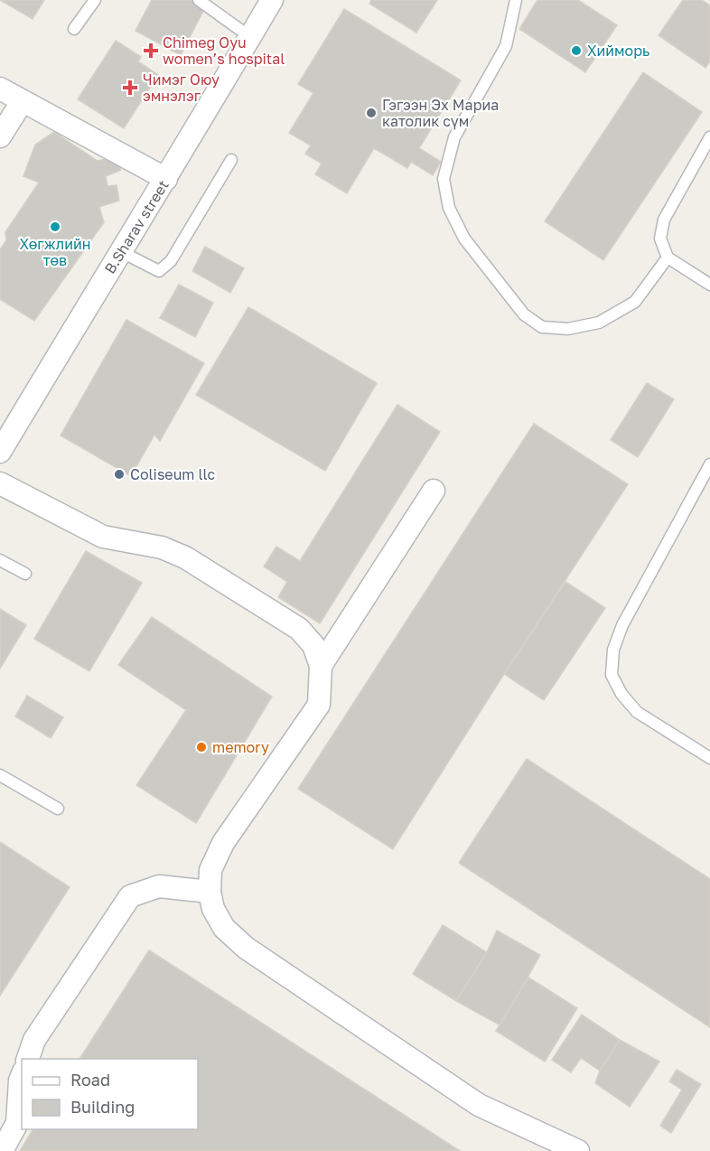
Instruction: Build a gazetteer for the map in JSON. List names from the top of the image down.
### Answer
{
  "streets": {
    "street": ["B.Sharav street"]
  },
  "places": {
    "health": ["Chimeg Oyu women’s hospital", "Чимэг Оюу эмнэлэг"],
    "other": [
      "Хийморь",
      "Гэгээн Эх Мариа католик сүм",
      "Хөгжлийн төв",
      "Coliseum llc",
      "memory"
    ]
  },
  "legend": ["Road", "Building"]
}
